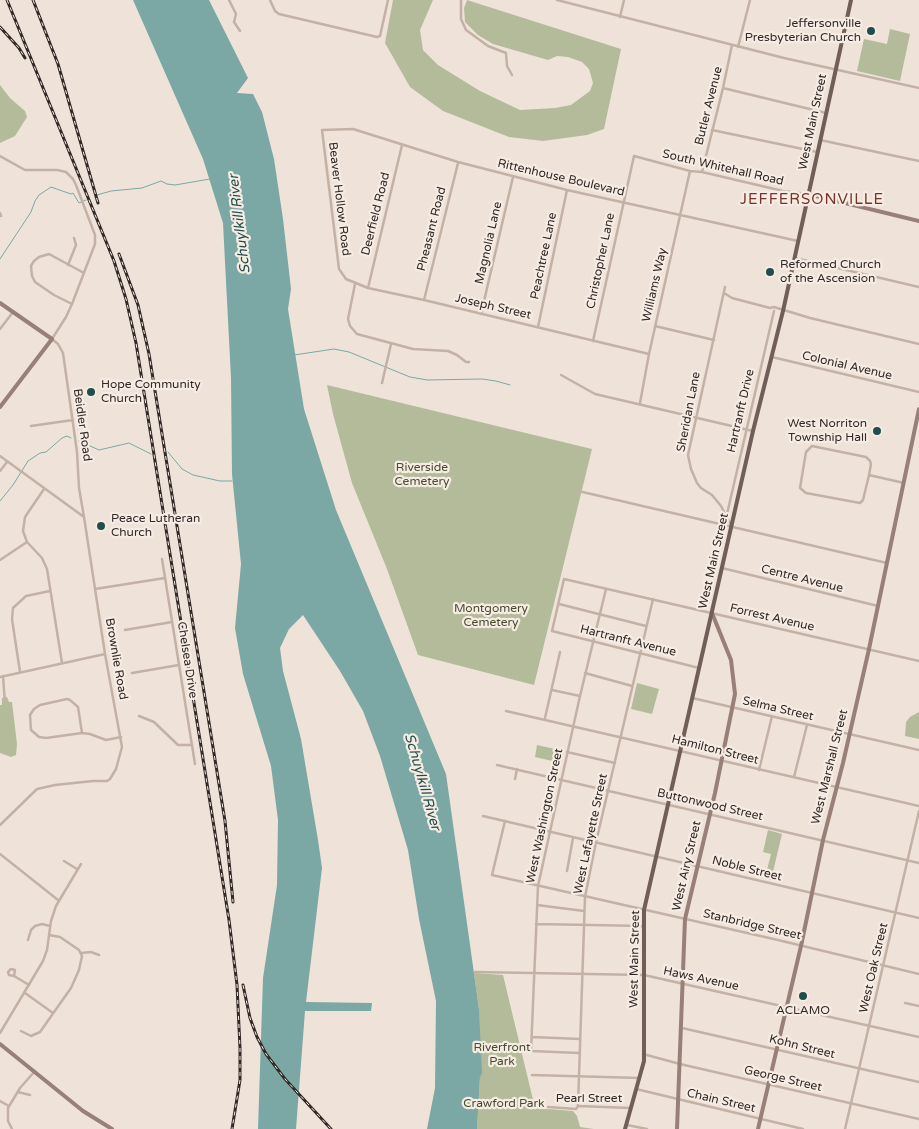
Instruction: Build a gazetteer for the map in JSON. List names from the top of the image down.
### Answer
{
  "streets": {
    "main road": ["West Main Street"],
    "street": [
      "Butler Avenue",
      "South Whitehall Road",
      "Rittenhouse Boulevard",
      "Beaver Hollow Road",
      "Deerfield Road",
      "Pheasant Road",
      "Magnolia Lane",
      "Peachtree Lane",
      "Christopher Lane",
      "Williams Way",
      "Joseph Street",
      "Colonial Avenue",
      "Hartranft Drive",
      "Sheridan Lane",
      "Beidler Road",
      "Centre Avenue",
      "Forrest Avenue",
      "Hartranft Avenue",
      "Brownlie Road",
      "Chelsea Drive",
      "Selma Street",
      "Hamilton Street",
      "West Marshall Street",
      "Buttonwood Street",
      "West Washington Street",
      "West Lafayette Street",
      "West Airy Street",
      "Noble Street",
      "Stanbridge Street",
      "West Oak Street",
      "Haws Avenue",
      "Kohn Street",
      "George Street",
      "Pearl Street",
      "Chain Street"
    ]
  },
  "crossings": [
    ["Butler Avenue", "South Whitehall Road"],
    ["West Main Street", "South Whitehall Road"],
    ["West Main Street", "Rittenhouse Boulevard"],
    ["West Main Street", "Colonial Avenue"],
    ["West Main Street", "Sheridan Lane"],
    ["West Main Street", "Centre Avenue"],
    ["West Main Street", "Forrest Avenue"],
    ["West Main Street", "Hartranft Avenue"],
    ["West Main Street", "Selma Street"],
    ["West Main Street", "Hamilton Street"],
    ["West Main Street", "Buttonwood Street"],
    ["West Main Street", "West Airy Street"],
    ["West Main Street", "Noble Street"],
    ["West Main Street", "Stanbridge Street"],
    ["West Main Street", "Haws Avenue"],
    ["West Main Street", "George Street"],
    ["West Main Street", "Pearl Street"],
    ["West Main Street", "Chain Street"],
    ["South Whitehall Road", "Christopher Lane"],
    ["South Whitehall Road", "Williams Way"],
    ["Rittenhouse Boulevard", "Beaver Hollow Road"],
    ["Rittenhouse Boulevard", "Deerfield Road"],
    ["Rittenhouse Boulevard", "Pheasant Road"],
    ["Rittenhouse Boulevard", "Magnolia Lane"],
    ["Rittenhouse Boulevard", "Peachtree Lane"],
    ["Rittenhouse Boulevard", "Christopher Lane"],
    ["Rittenhouse Boulevard", "Williams Way"],
    ["Beaver Hollow Road", "Joseph Street"],
    ["Deerfield Road", "Joseph Street"],
    ["Pheasant Road", "Joseph Street"],
    ["Magnolia Lane", "Joseph Street"],
    ["Peachtree Lane", "Joseph Street"],
    ["Christopher Lane", "Joseph Street"],
    ["Williams Way", "Joseph Street"],
    ["Hartranft Drive", "Sheridan Lane"],
    ["Beidler Road", "Brownlie Road"],
    ["Centre Avenue", "West Marshall Street"],
    ["Forrest Avenue", "Hartranft Avenue"],
    ["Forrest Avenue", "West Marshall Street"],
    ["Forrest Avenue", "West Washington Street"],
    ["Forrest Avenue", "West Lafayette Street"],
    ["Forrest Avenue", "West Airy Street"],
    ["Hartranft Avenue", "West Washington Street"],
    ["Hartranft Avenue", "West Lafayette Street"],
    ["Selma Street", "West Marshall Street"],
    ["Selma Street", "West Airy Street"],
    ["Hamilton Street", "West Marshall Street"],
    ["Hamilton Street", "West Washington Street"],
    ["Hamilton Street", "West Lafayette Street"],
    ["Hamilton Street", "West Airy Street"],
    ["West Marshall Street", "Buttonwood Street"],
    ["West Marshall Street", "Noble Street"],
    ["West Marshall Street", "Stanbridge Street"],
    ["West Marshall Street", "Haws Avenue"],
    ["West Marshall Street", "Kohn Street"],
    ["West Marshall Street", "George Street"],
    ["West Marshall Street", "Chain Street"],
    ["Buttonwood Street", "West Washington Street"],
    ["Buttonwood Street", "West Lafayette Street"],
    ["Buttonwood Street", "West Airy Street"],
    ["Buttonwood Street", "West Oak Street"],
    ["West Washington Street", "West Lafayette Street"],
    ["West Washington Street", "Noble Street"],
    ["West Washington Street", "Stanbridge Street"],
    ["West Washington Street", "Haws Avenue"],
    ["West Lafayette Street", "Noble Street"],
    ["West Lafayette Street", "Stanbridge Street"],
    ["West Lafayette Street", "Haws Avenue"],
    ["West Lafayette Street", "Pearl Street"],
    ["West Airy Street", "Noble Street"],
    ["West Airy Street", "Stanbridge Street"],
    ["West Airy Street", "Haws Avenue"],
    ["West Airy Street", "Kohn Street"],
    ["West Airy Street", "George Street"],
    ["West Airy Street", "Chain Street"],
    ["Noble Street", "Stanbridge Street"],
    ["Noble Street", "West Oak Street"],
    ["Stanbridge Street", "West Oak Street"],
    ["West Oak Street", "Haws Avenue"],
    ["West Oak Street", "Kohn Street"],
    ["West Oak Street", "George Street"]
  ],
  "districts": ["JEFFERSONVILLE"],
  "water": ["Schuylkill River"],
  "parks": [
    "Riverside Cemetery",
    "Montgomery Cemetery",
    "Riverfront Park",
    "Crawford Park"
  ],
  "places": [
    "Jeffersonville Presbyterian Church",
    "Reformed Church of the Ascension",
    "Hope Community Church",
    "West Norriton Township Hall",
    "Peace Lutheran Church",
    "ACLAMO"
  ]
}
